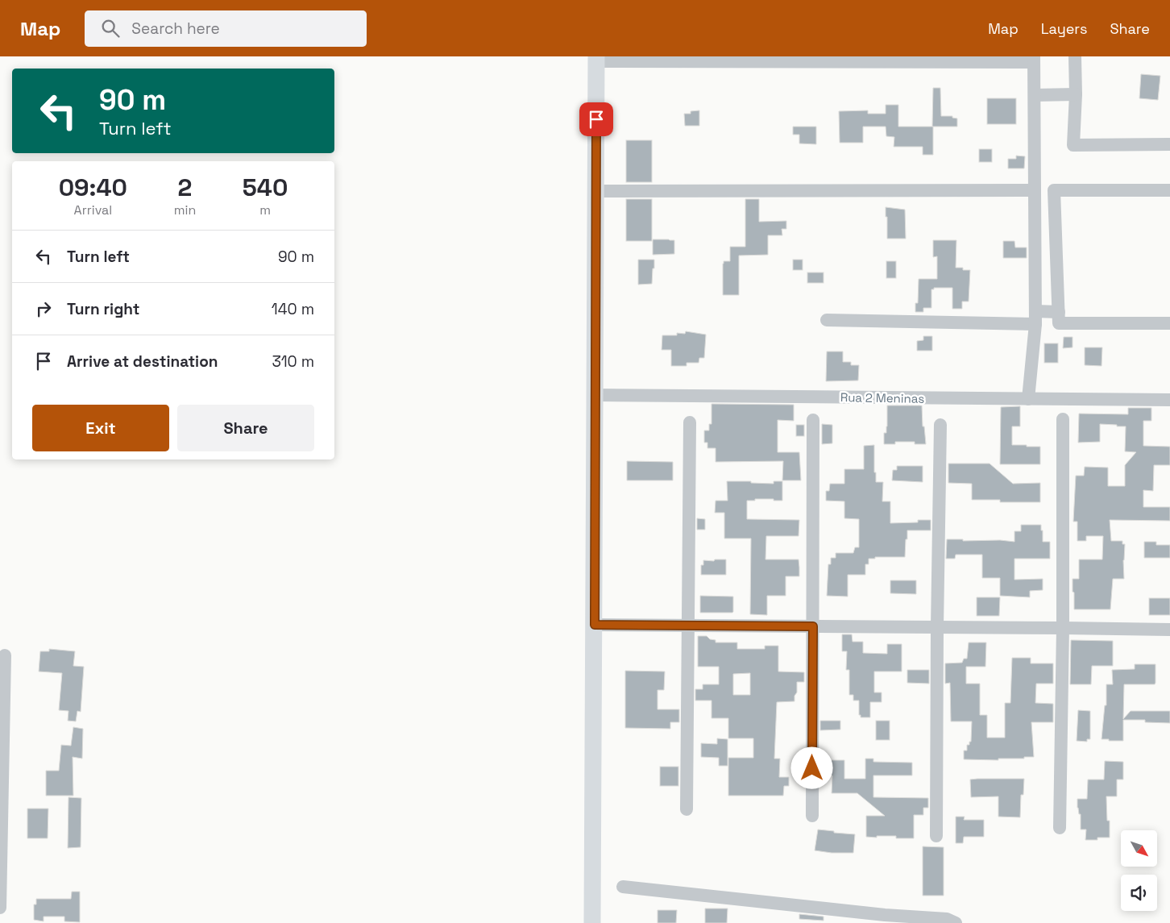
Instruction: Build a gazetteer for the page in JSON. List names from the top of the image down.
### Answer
{
  "streets": {
    "street": ["Rua 2 Meninas"]
  },
  "north": "bottom right",
  "page": {
    "header": "Map",
    "search": "Search here",
    "nav": ["Map", "Layers", "Share"],
    "turn": ["90 m", "Turn left"],
    "eta": [
      "09:40",
      "Arrival",
      "2",
      "min",
      "540",
      "m"
    ],
    "list": [
      {
        "name": "Turn left",
        "value": "90 m"
      },
      {
        "name": "Turn right",
        "value": "140 m"
      },
      {
        "name": "Arrive at destination",
        "value": "310 m"
      }
    ],
    "buttons": ["Exit", "Share"]
  }
}
